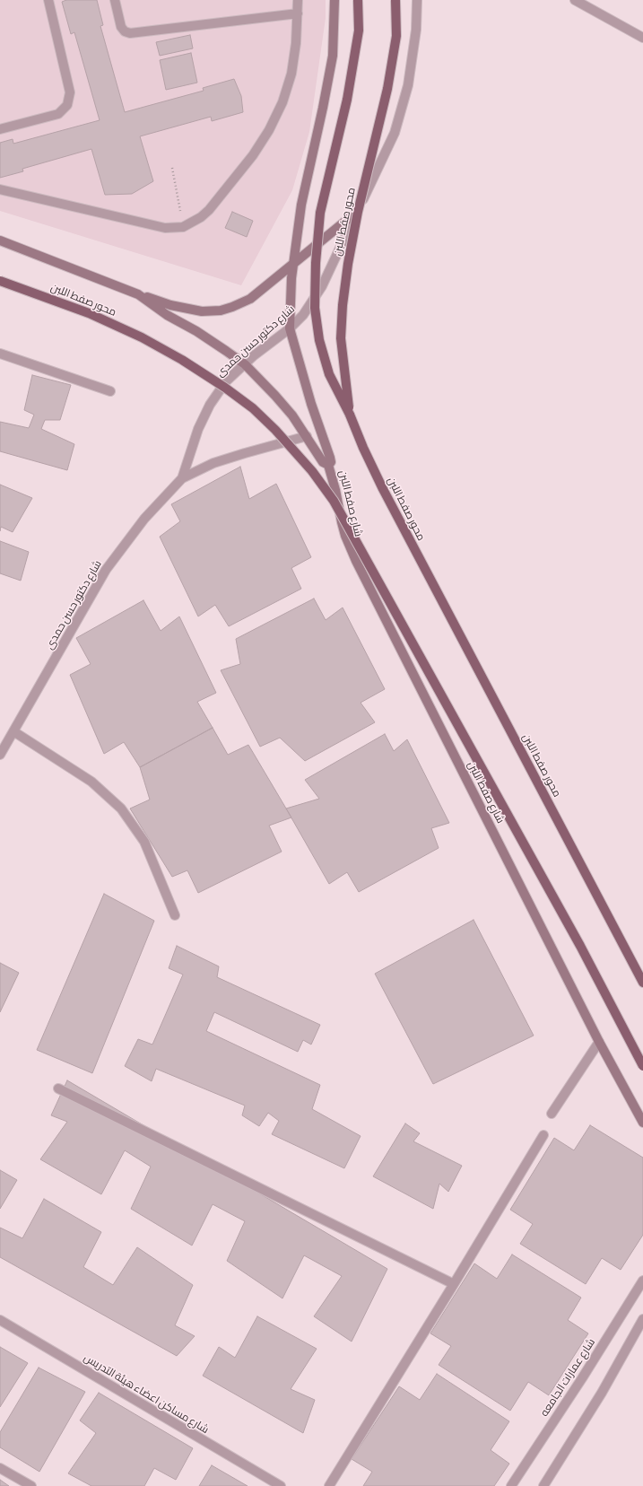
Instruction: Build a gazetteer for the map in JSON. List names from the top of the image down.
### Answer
{
  "streets": {
    "main road": ["محور صفط اللبن"],
    "street": [
      "شارع دكتور حسن حمدى",
      "شارع صفط اللبن",
      "شارع عمارات الجامعه",
      "شارع مساكن اعضاء هيئة التدريس"
    ]
  },
  "crossings": [
    ["شارع دكتور حسن حمدى", "شارع صفط اللبن"]
  ]
}
